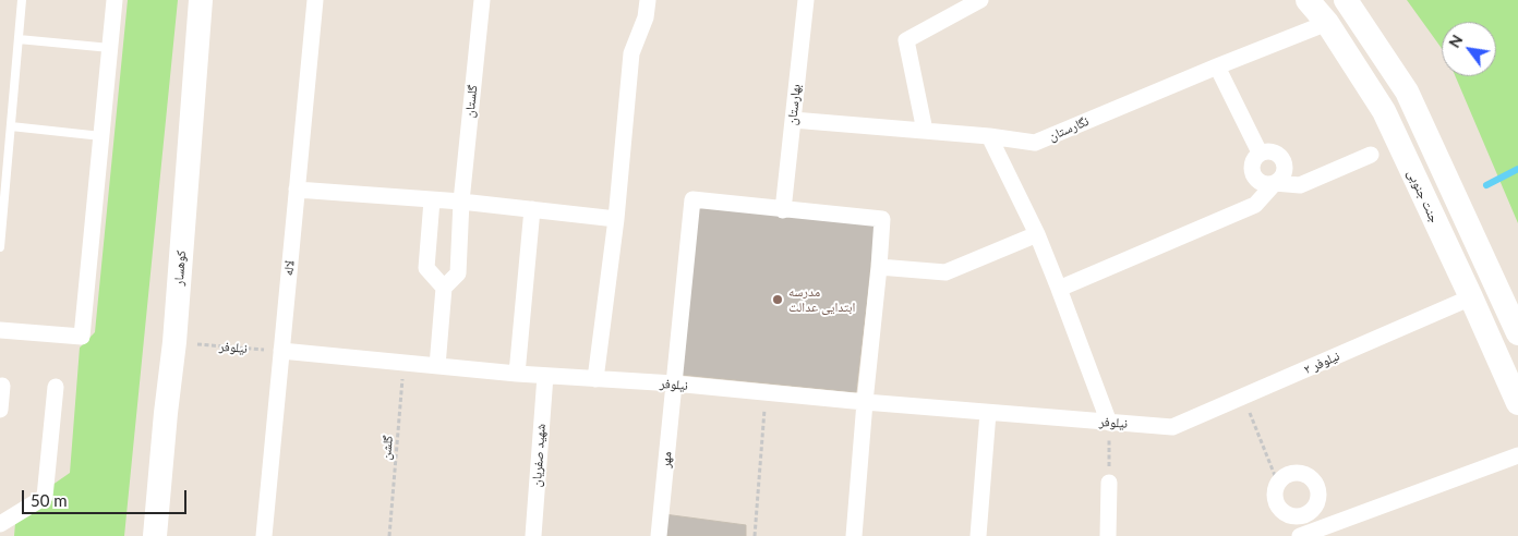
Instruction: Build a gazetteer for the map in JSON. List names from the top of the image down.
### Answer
{
  "streets": {
    "main road": ["جنت جنوبی", "کوهسار"],
    "street": [
      "گلستان",
      "بهارستان",
      "نگارستان",
      "لاله",
      "نیلوفر",
      "نیلوفر ۲",
      "شهید صفریان",
      "مهر"
    ],
    "path": ["گلشن"]
  },
  "crossings": [
    ["بهارستان", "نگارستان"],
    ["بهارستان", "مهر"],
    ["نگارستان", "جنت جنوبی"],
    ["جنت جنوبی", "نیلوفر ۲"],
    ["کوهسار", "نیلوفر"],
    ["لاله", "نیلوفر"],
    ["نیلوفر", "نیلوفر ۲"],
    ["نیلوفر", "گلشن"],
    ["نیلوفر", "شهید صفریان"],
    ["نیلوفر", "مهر"]
  ],
  "places": ["مدرسه ابتدایی عدالت"],
  "scale_bar": "50 m",
  "north": "top left"
}
